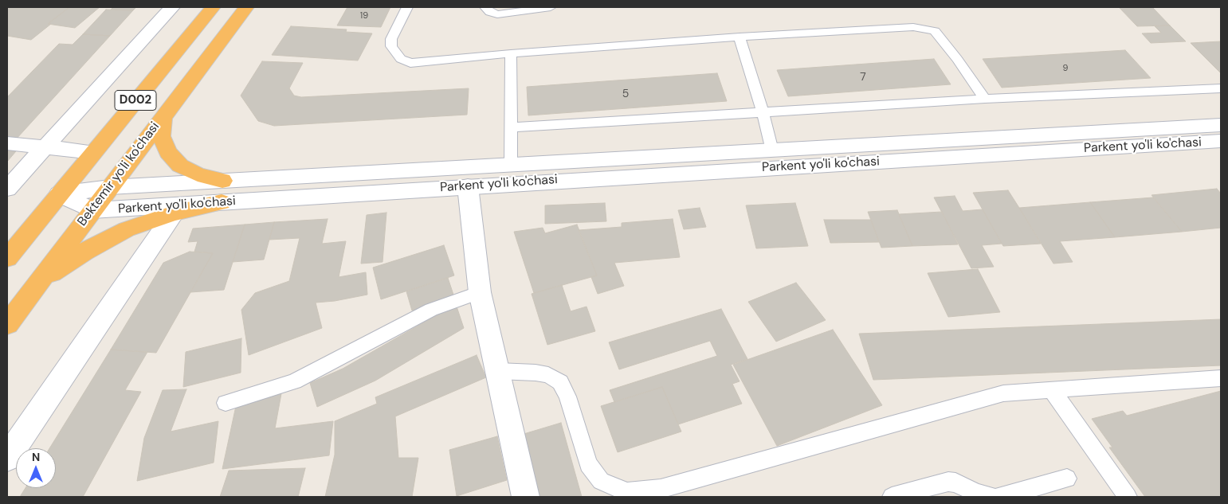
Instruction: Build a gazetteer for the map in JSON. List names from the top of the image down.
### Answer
{
  "streets": {
    "highway": ["D002", "Bektemir yo'li ko'chasi"],
    "street": ["Parkent yo'li ko'chasi"]
  },
  "crossings": [
    ["D002", "Parkent yo'li ko'chasi"],
    ["Parkent yo'li ko'chasi", "Bektemir yo'li ko'chasi"]
  ],
  "house_numbers": [
    "19",
    "9",
    "7",
    "5"
  ],
  "north": "top"
}
